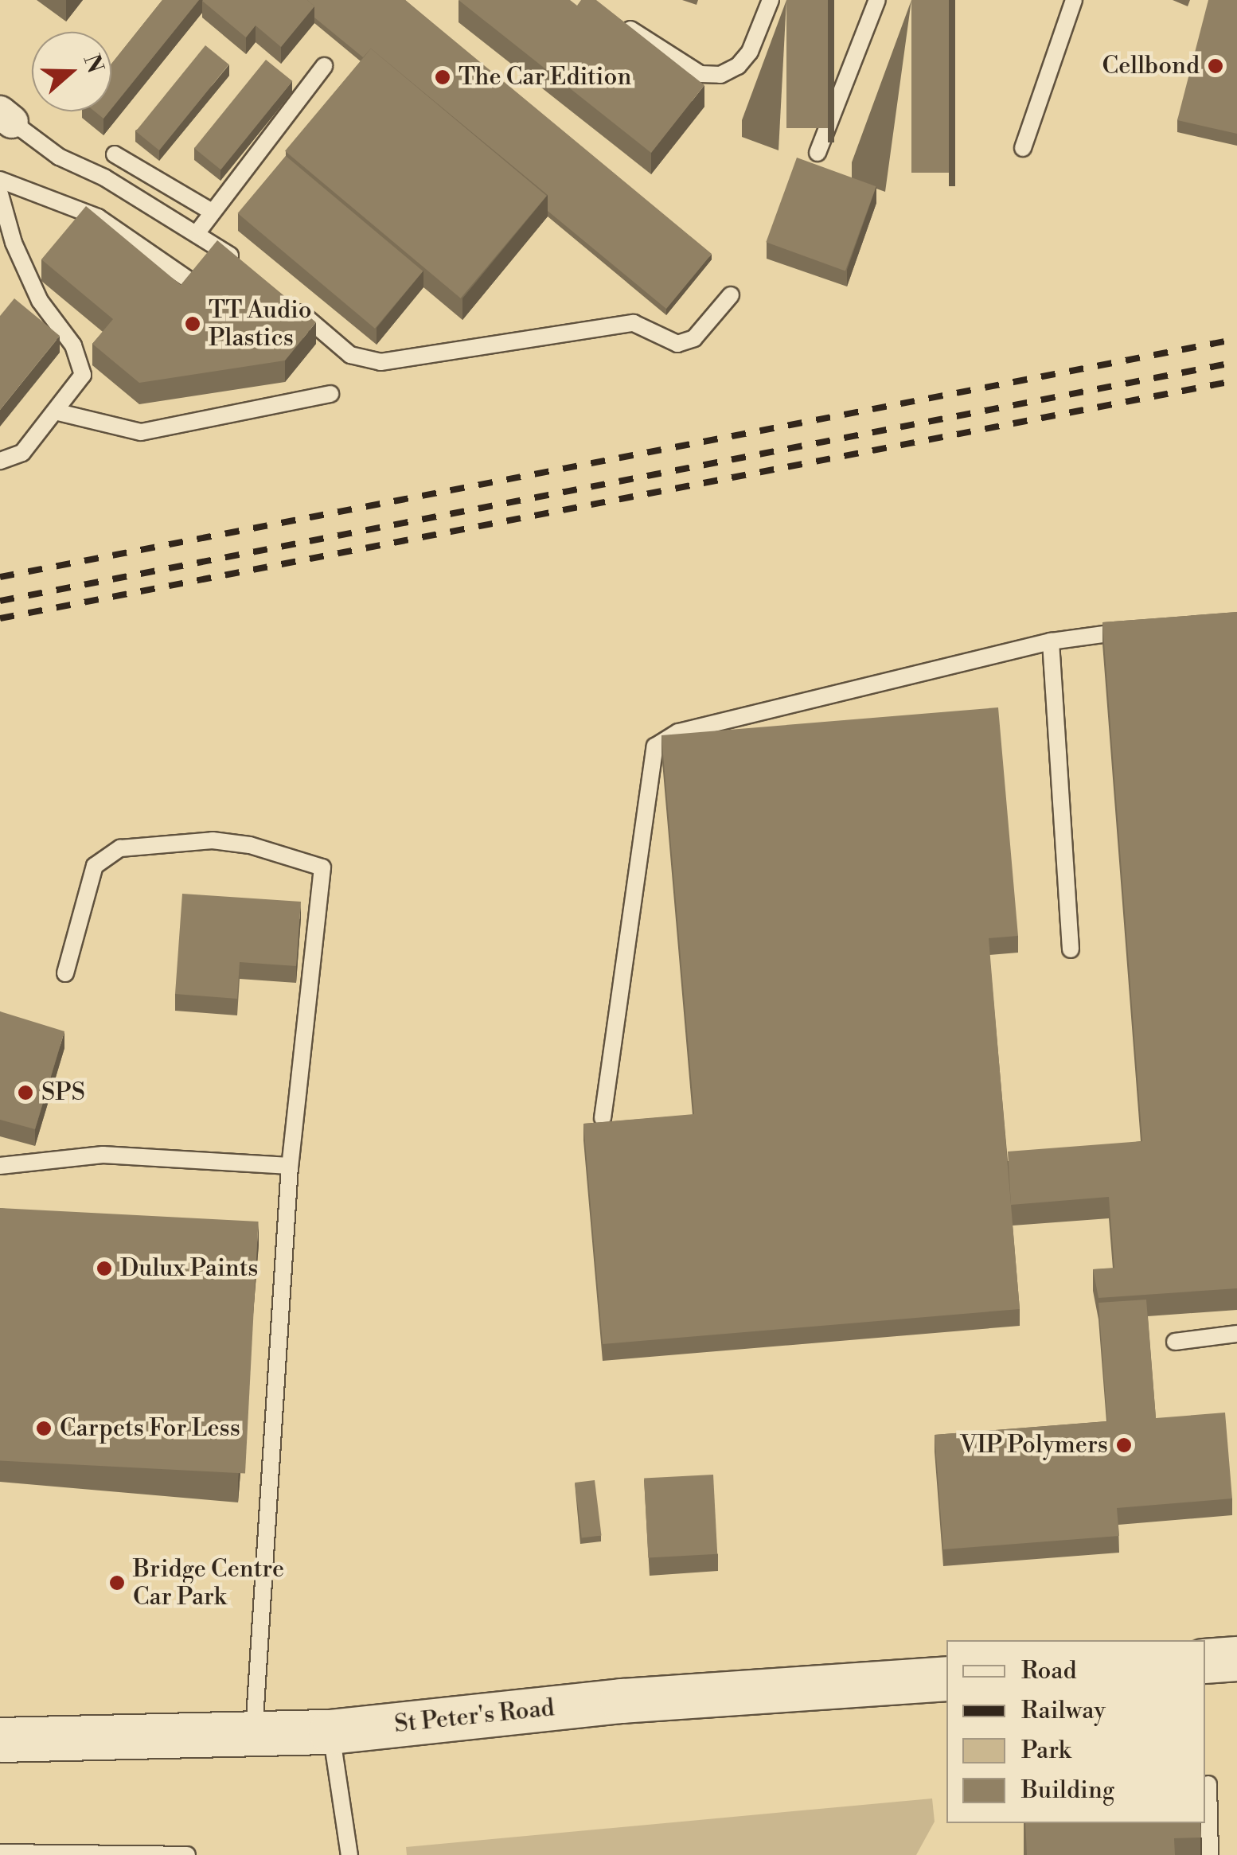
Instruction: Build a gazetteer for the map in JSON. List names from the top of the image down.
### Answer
{
  "streets": {
    "street": ["St Peter's Road"]
  },
  "places": [
    "Cellbond",
    "The Car Edition",
    "TT Audio Plastics",
    "SPS",
    "Dulux Paints",
    "Carpets For Less",
    "VIP Polymers",
    "Bridge Centre Car Park"
  ],
  "legend": [
    "Road",
    "Railway",
    "Park",
    "Building"
  ],
  "north": "right"
}
